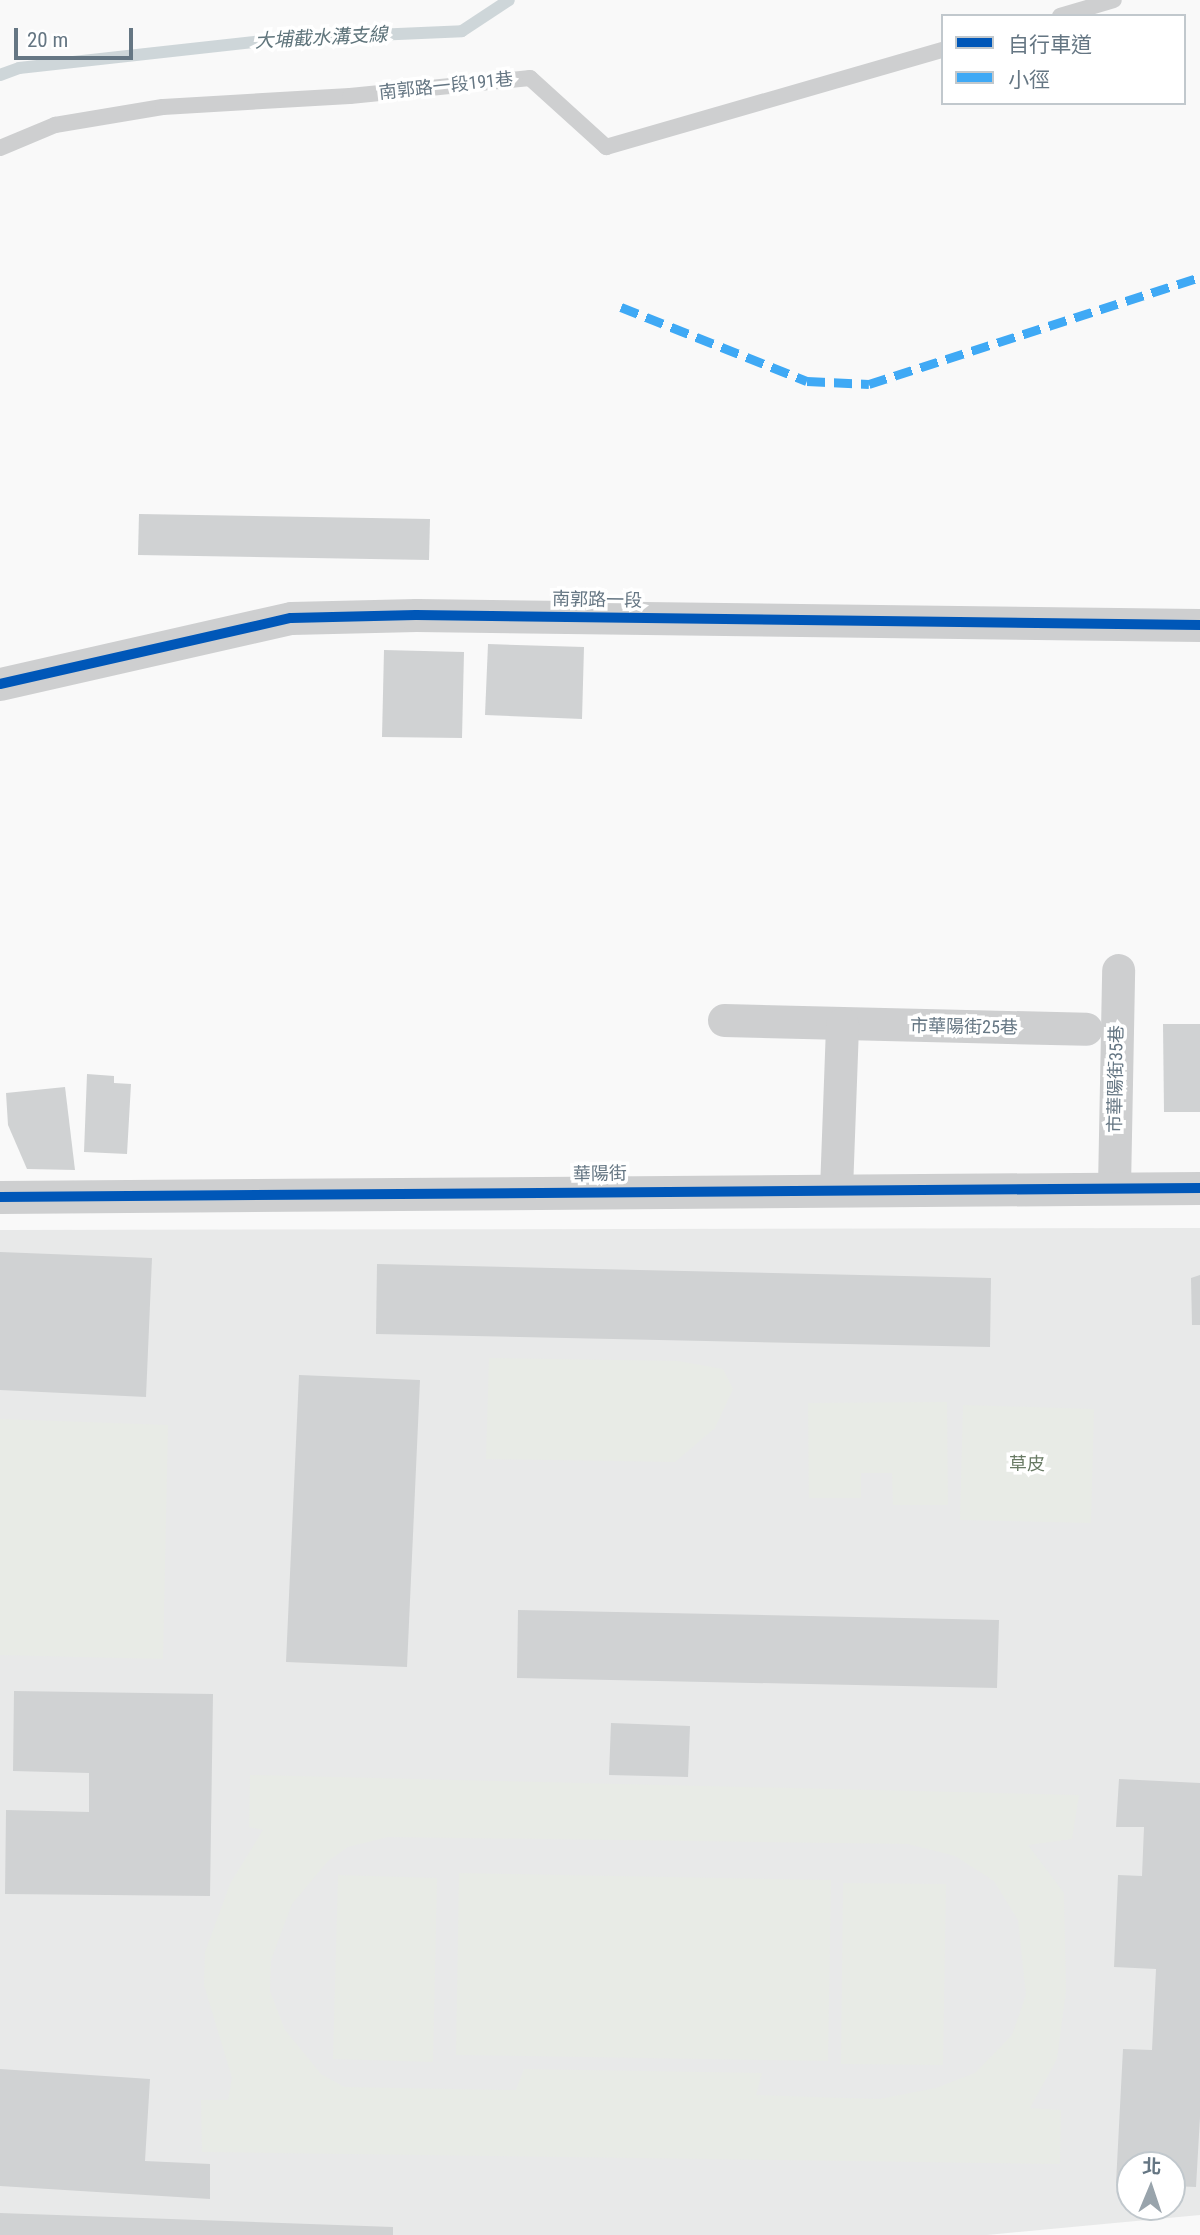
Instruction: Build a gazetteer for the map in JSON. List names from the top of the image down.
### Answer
{
  "streets": {
    "street": [
      "南郭路一段",
      "市華陽街25巷",
      "市華陽街35巷",
      "華陽街"
    ],
    "lane": ["南郭路一段191巷"]
  },
  "crossings": [
    ["市華陽街35巷", "華陽街"]
  ],
  "water": ["大埔截水溝支線"],
  "parks": ["草皮"],
  "legend": ["自行車道", "小徑"],
  "scale_bar": "20 m",
  "north": "top"
}
